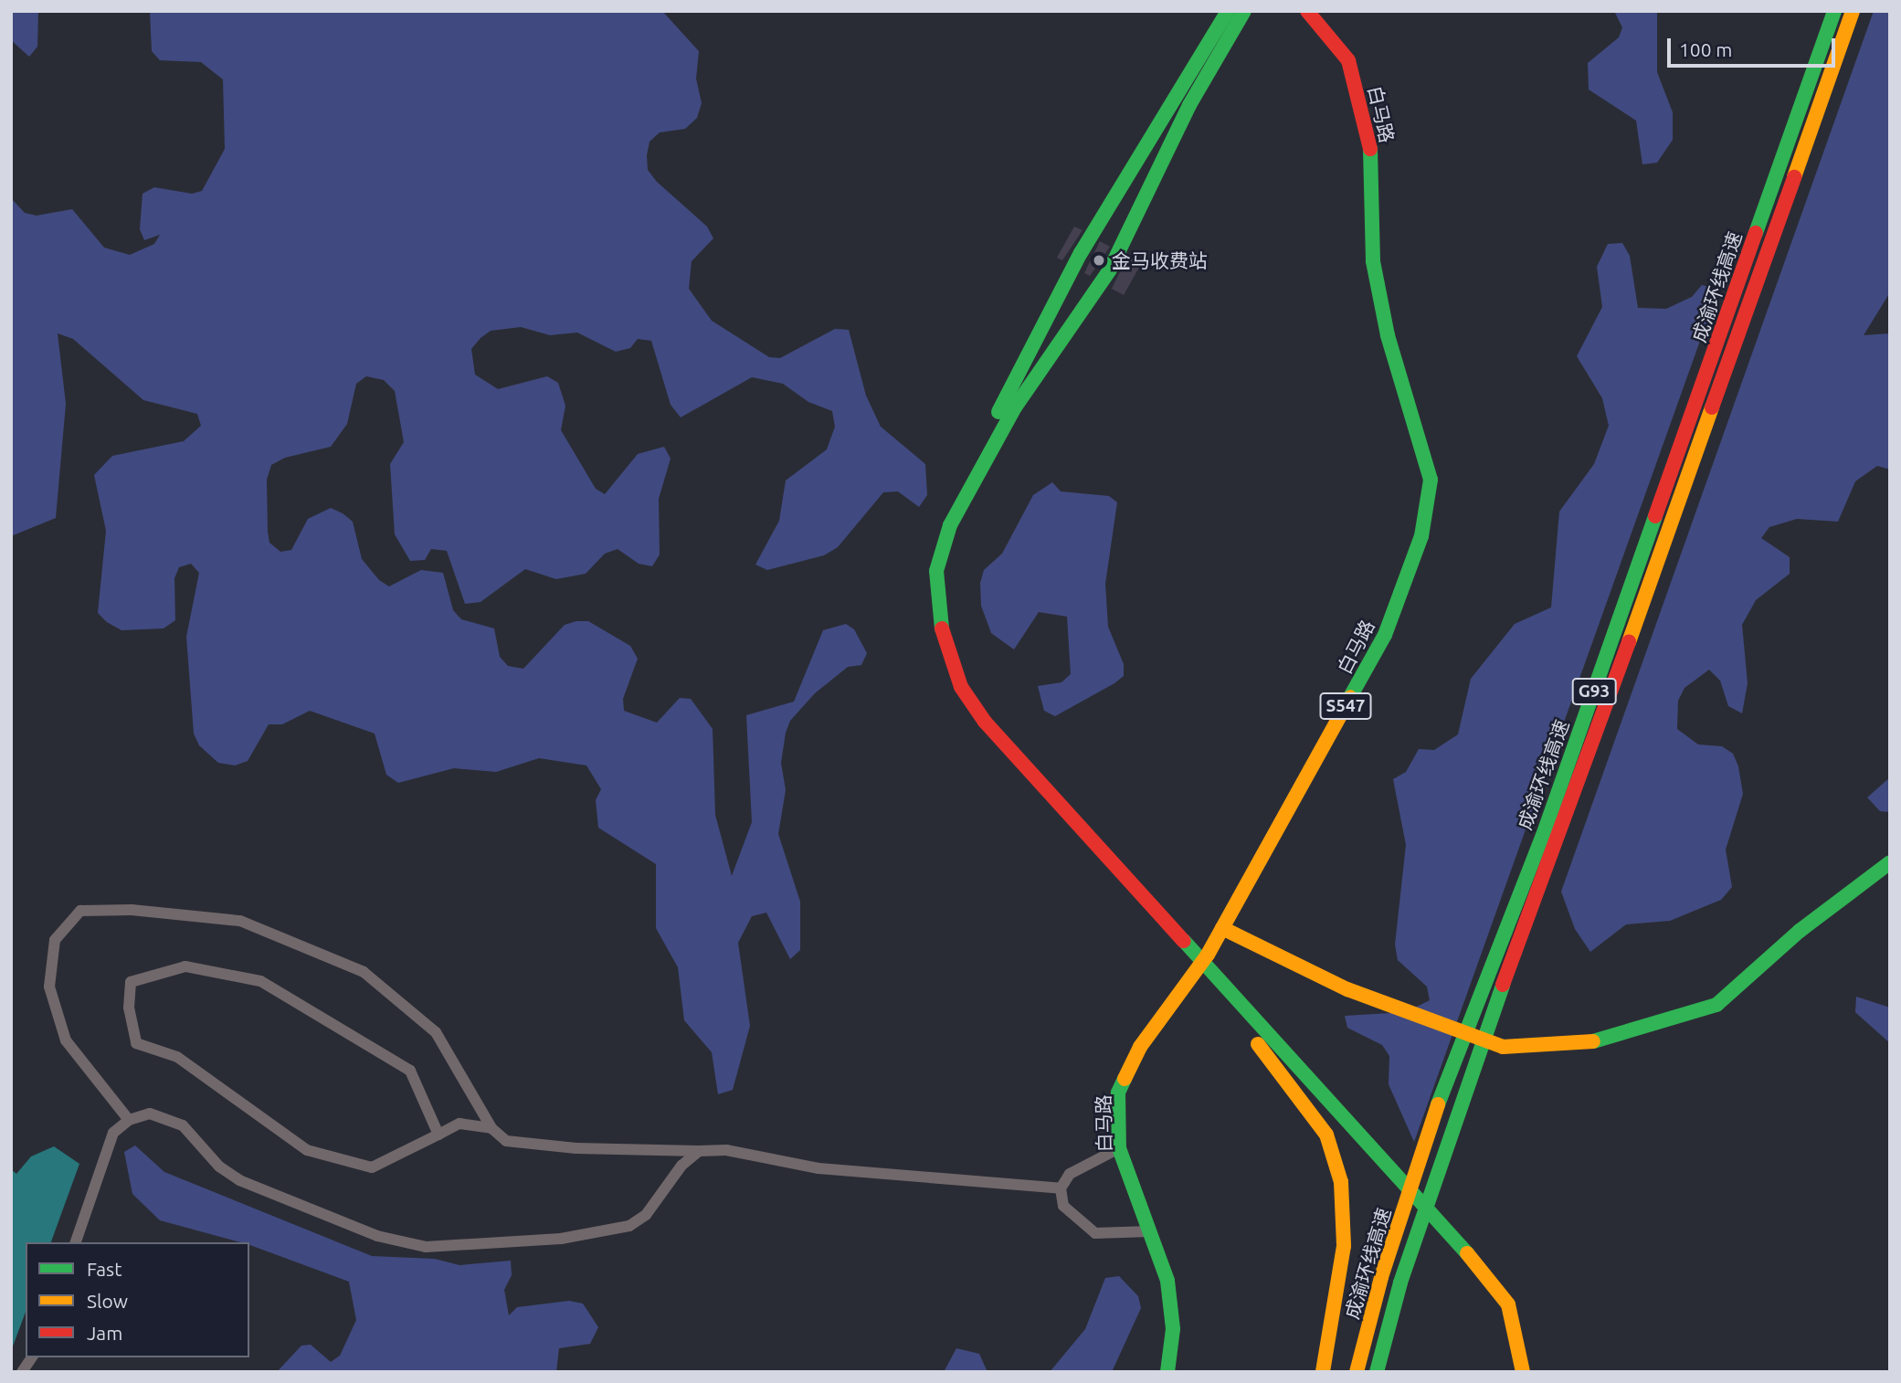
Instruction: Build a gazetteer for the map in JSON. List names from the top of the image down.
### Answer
{
  "streets": {
    "main road": [
      "白马路",
      "成渝环线高速",
      "G93",
      "S547"
    ]
  },
  "places": ["金马收费站"],
  "legend": ["Fast", "Slow", "Jam"],
  "scale_bar": "100 m"
}
